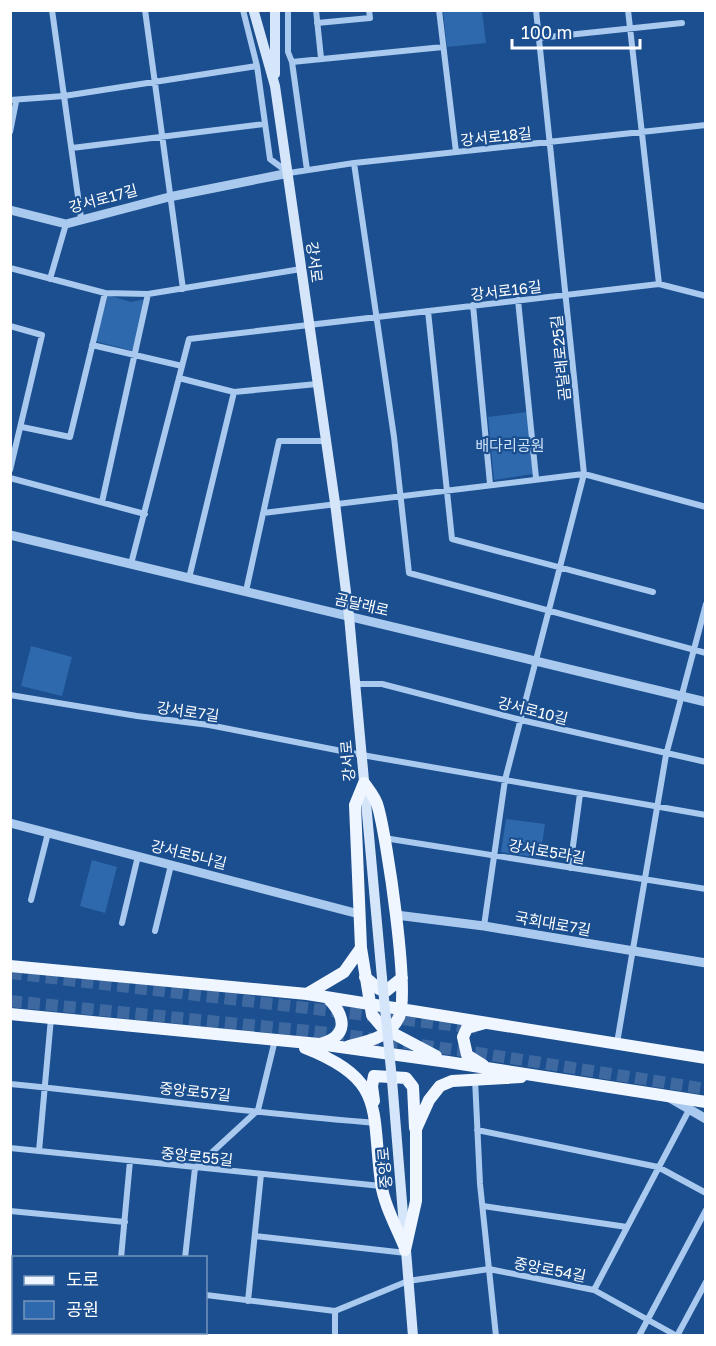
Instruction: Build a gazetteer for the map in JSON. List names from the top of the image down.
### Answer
{
  "streets": {
    "main road": ["강서로", "중앙로"],
    "street": [
      "강서로18길",
      "강서로17길",
      "강서로16길",
      "곰달래로25길",
      "곰달래로",
      "강서로10길",
      "강서로7길",
      "강서로5라길",
      "강서로5나길",
      "국회대로7길",
      "중앙로57길",
      "중앙로55길",
      "중앙로54길"
    ]
  },
  "crossings": [
    ["강서로18길", "강서로17길"],
    ["강서로18길", "강서로"],
    ["강서로18길", "곰달래로25길"],
    ["강서로17길", "강서로"],
    ["강서로", "강서로16길"],
    ["강서로", "곰달래로"],
    ["강서로", "강서로10길"],
    ["강서로", "강서로7길"],
    ["강서로", "중앙로"],
    ["강서로16길", "곰달래로25길"],
    ["곰달래로25길", "곰달래로"],
    ["곰달래로25길", "강서로10길"],
    ["곰달래로25길", "강서로7길"],
    ["곰달래로25길", "강서로5라길"],
    ["곰달래로25길", "국회대로7길"],
    ["중앙로", "중앙로54길"]
  ],
  "parks": ["배다리공원"],
  "legend": ["도로", "공원"],
  "scale_bar": "100 m"
}
